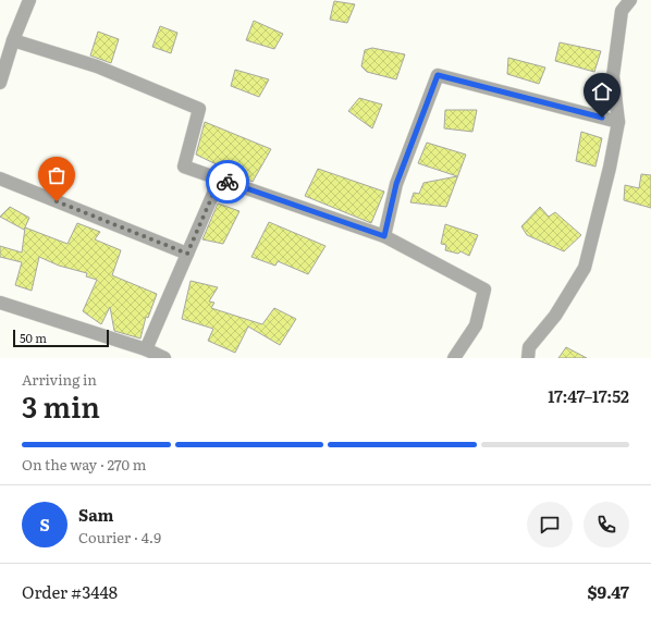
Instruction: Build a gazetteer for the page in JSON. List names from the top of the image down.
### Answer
{
  "scale_bar": "50 m",
  "page": {
    "scale": "50 m",
    "heading": ["3 min", "Arriving in", "17:47–17:52"],
    "panel": [
      "Sam",
      "Courier · 4.9",
      "Order #3448",
      "$9.47"
    ],
    "bar": "On the way · 270 m",
    "round": "S"
  }
}
